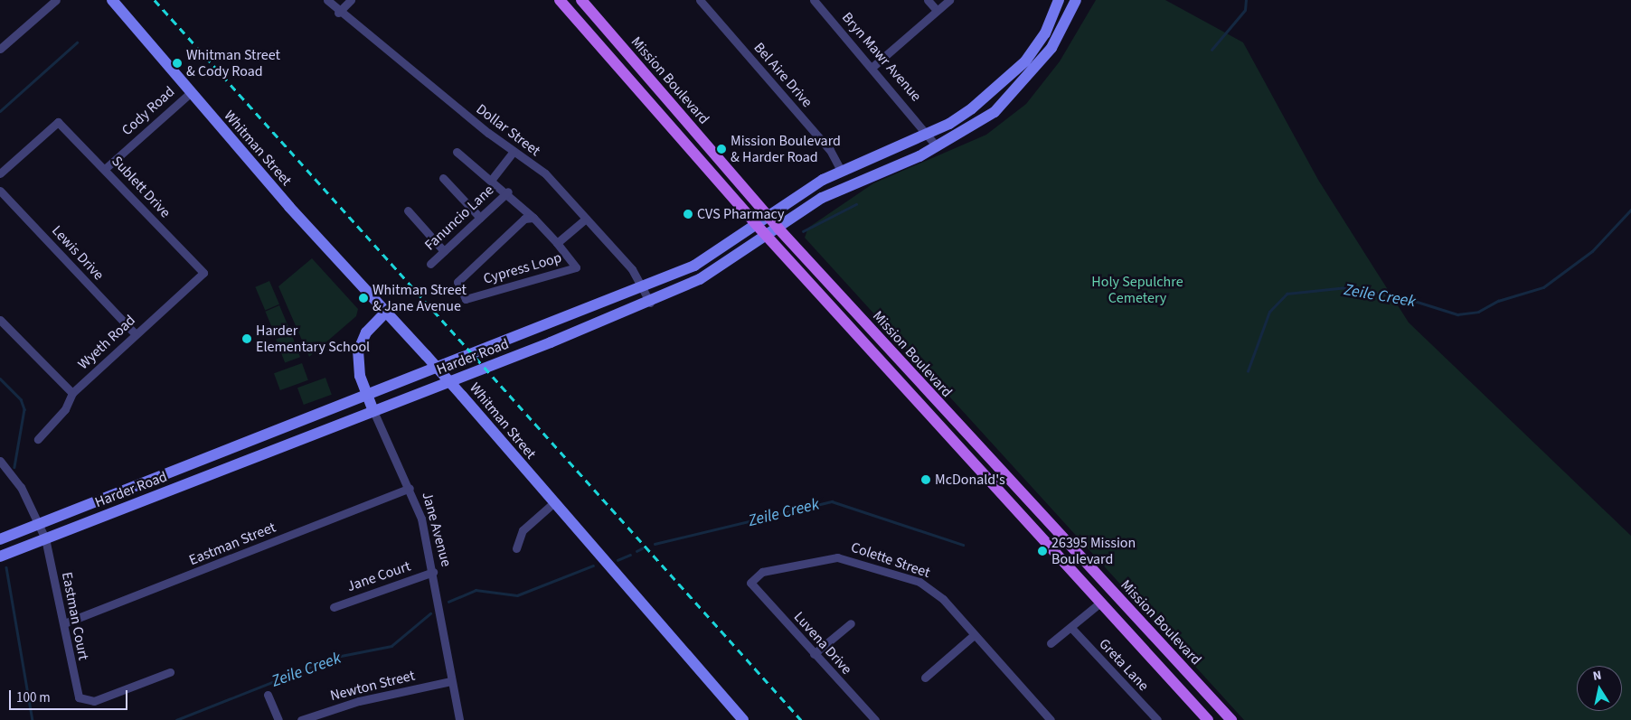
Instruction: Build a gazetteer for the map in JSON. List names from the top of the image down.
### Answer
{
  "streets": {
    "main road": ["Mission Boulevard"],
    "street": [
      "Bryn Mawr Avenue",
      "Bel Aire Drive",
      "Cody Road",
      "Dollar Street",
      "Whitman Street",
      "Sublett Drive",
      "Fanuncio Lane",
      "Lewis Drive",
      "Cypress Loop",
      "Wyeth Road",
      "Harder Road",
      "Jane Avenue",
      "Eastman Street",
      "Colette Street",
      "Jane Court",
      "Eastman Court",
      "Luvena Drive",
      "Greta Lane",
      "Newton Street"
    ]
  },
  "crossings": [
    ["Bryn Mawr Avenue", "Harder Road"],
    ["Bel Aire Drive", "Harder Road"],
    ["Mission Boulevard", "Harder Road"],
    ["Cody Road", "Whitman Street"],
    ["Cody Road", "Sublett Drive"],
    ["Dollar Street", "Cypress Loop"],
    ["Dollar Street", "Harder Road"],
    ["Whitman Street", "Jane Avenue"],
    ["Sublett Drive", "Wyeth Road"],
    ["Lewis Drive", "Wyeth Road"],
    ["Harder Road", "Jane Avenue"],
    ["Harder Road", "Eastman Court"],
    ["Jane Avenue", "Eastman Street"],
    ["Jane Avenue", "Jane Court"],
    ["Jane Avenue", "Newton Street"],
    ["Eastman Street", "Eastman Court"],
    ["Colette Street", "Luvena Drive"]
  ],
  "water": ["Zeile Creek"],
  "parks": ["Holy Sepulchre Cemetery"],
  "places": [
    "Whitman Street & Cody Road",
    "Mission Boulevard & Harder Road",
    "CVS Pharmacy",
    "Whitman Street & Jane Avenue",
    "Harder Elementary School",
    "McDonald's",
    "26395 Mission Boulevard"
  ],
  "scale_bar": "100 m",
  "north": "top"
}
